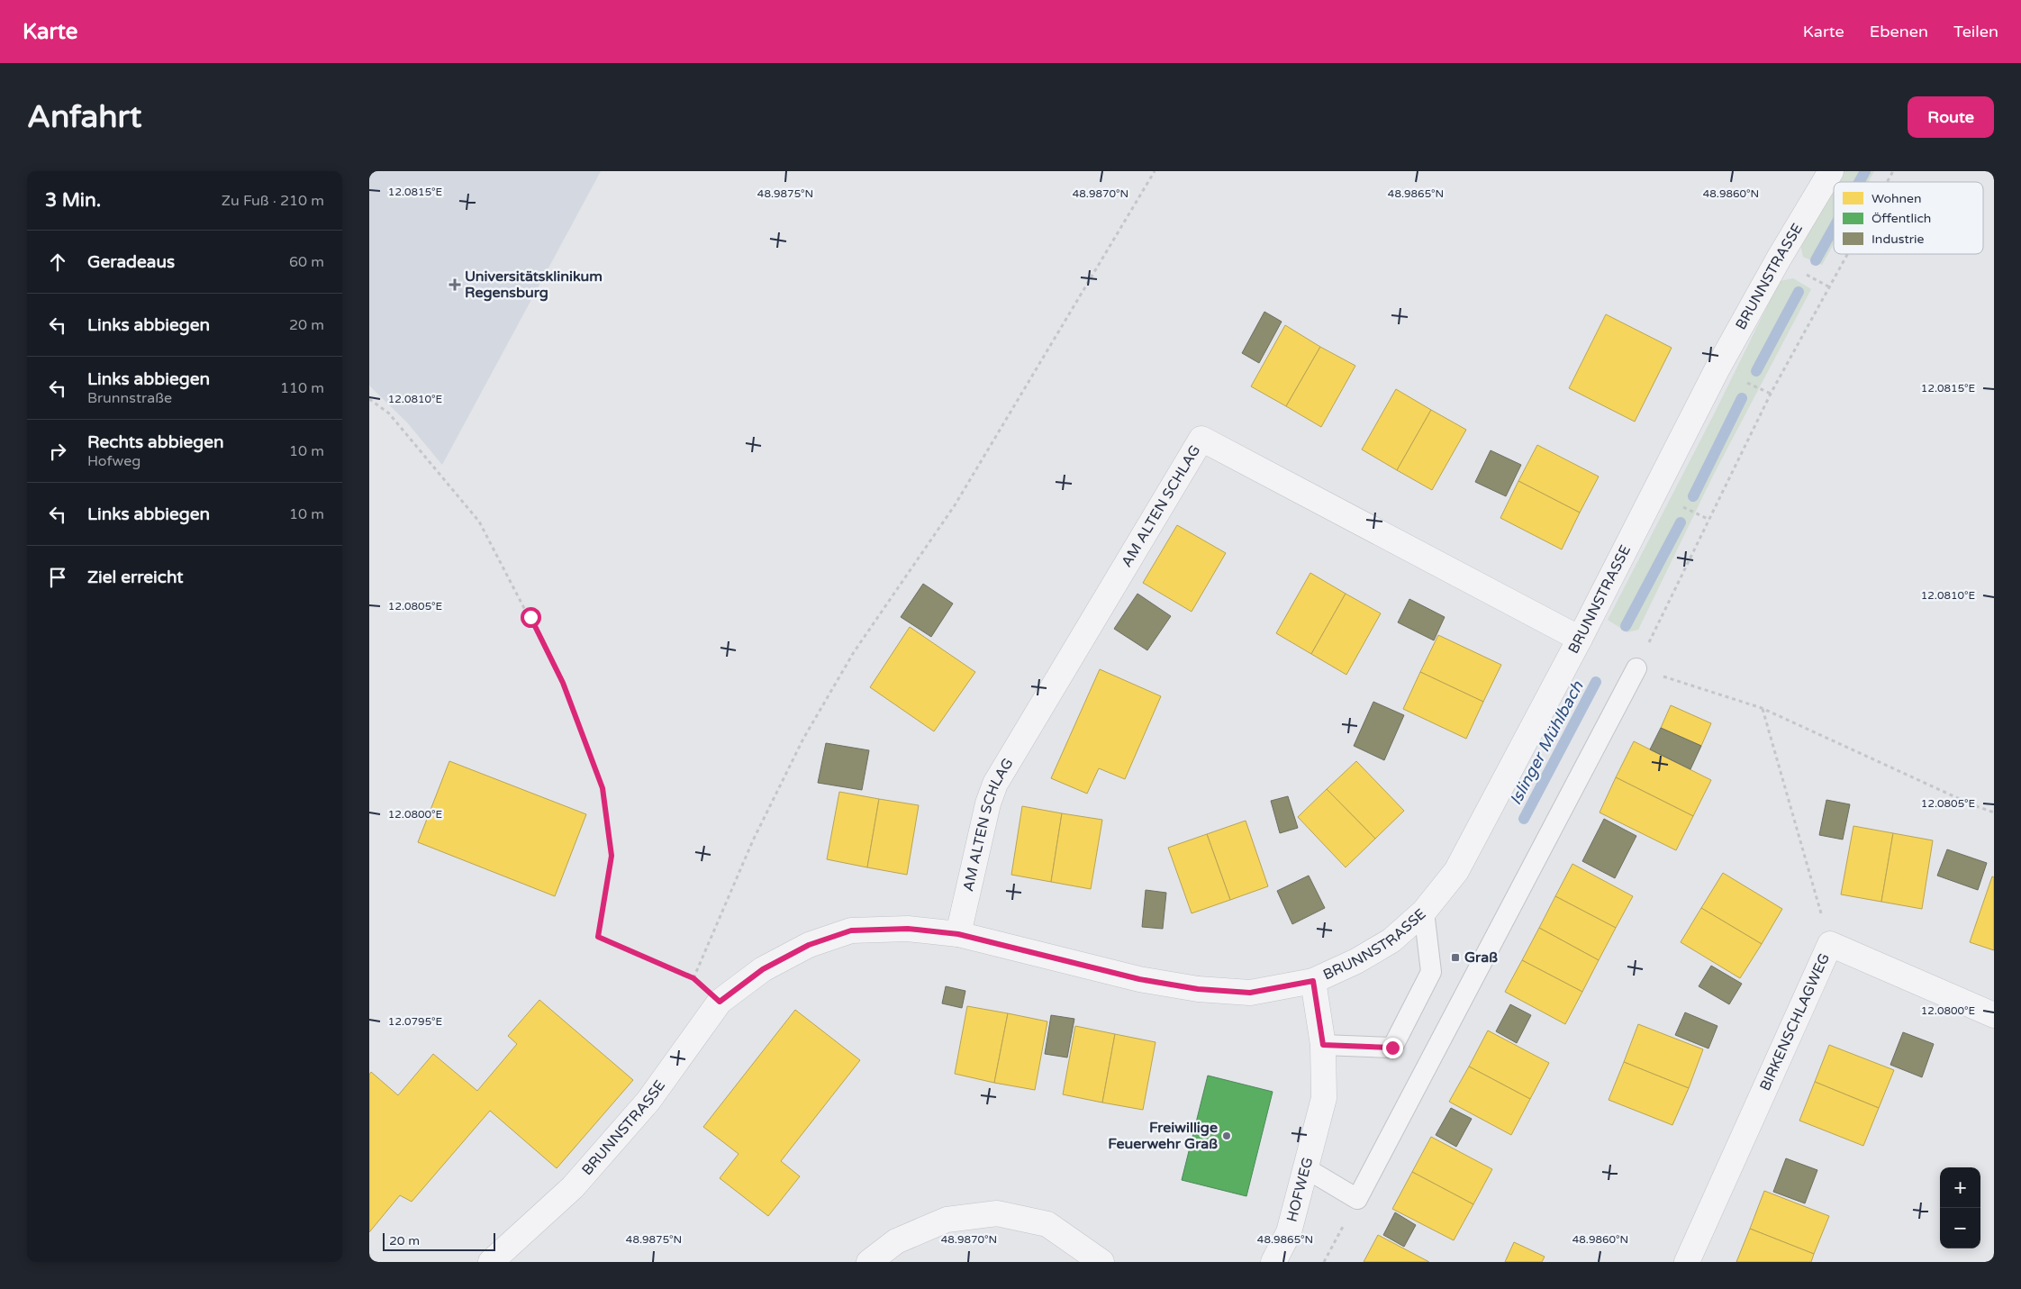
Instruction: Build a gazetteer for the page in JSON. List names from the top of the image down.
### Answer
{
  "streets": {
    "street": [
      "BRUNNSTRASSE",
      "AM ALTEN SCHLAG",
      "BIRKENSCHLAGWEG",
      "HOFWEG"
    ]
  },
  "crossings": [
    ["BRUNNSTRASSE", "AM ALTEN SCHLAG"],
    ["BRUNNSTRASSE", "HOFWEG"]
  ],
  "water": ["Islinger Mühlbach"],
  "places": {
    "health": ["Universitätsklinikum Regensburg"],
    "transit": ["Graß"],
    "other": ["Freiwillige Feuerwehr Graß"]
  },
  "legend": ["Wohnen", "Öffentlich", "Industrie"],
  "scale_bar": "20 m",
  "page": {
    "header": "Karte",
    "nav": ["Karte", "Ebenen", "Teilen"],
    "buttons": "Route",
    "title": "Anfahrt",
    "heading": ["3 Min.", "Zu Fuß · 210 m"],
    "list": [
      ["Geradeaus", "60 m"],
      ["Links abbiegen", "20 m"],
      ["Links abbiegen", "Brunnstraße", "110 m"],
      ["Rechts abbiegen", "Hofweg", "10 m"],
      ["Links abbiegen", "10 m"],
      "Ziel erreicht"
    ],
    "map_buttons": ["+", "−"],
    "scale": "20 m"
  },
  "coordinates": [
    "12.0815°E",
    "48.9875°N",
    "48.9870°N",
    "48.9865°N",
    "48.9860°N",
    "12.0810°E",
    "12.0805°E",
    "12.0800°E",
    "12.0795°E"
  ]
}
